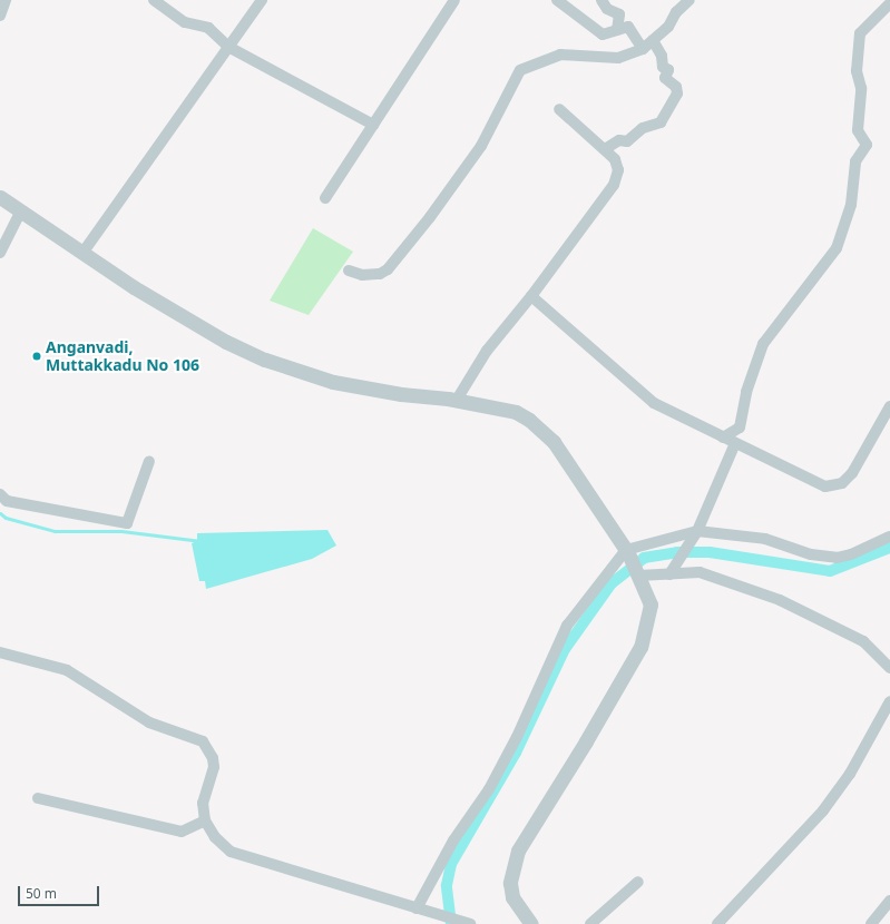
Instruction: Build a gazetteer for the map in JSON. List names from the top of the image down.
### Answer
{
  "places": ["Anganvadi, Muttakkadu No 106"],
  "scale_bar": "50 m"
}
